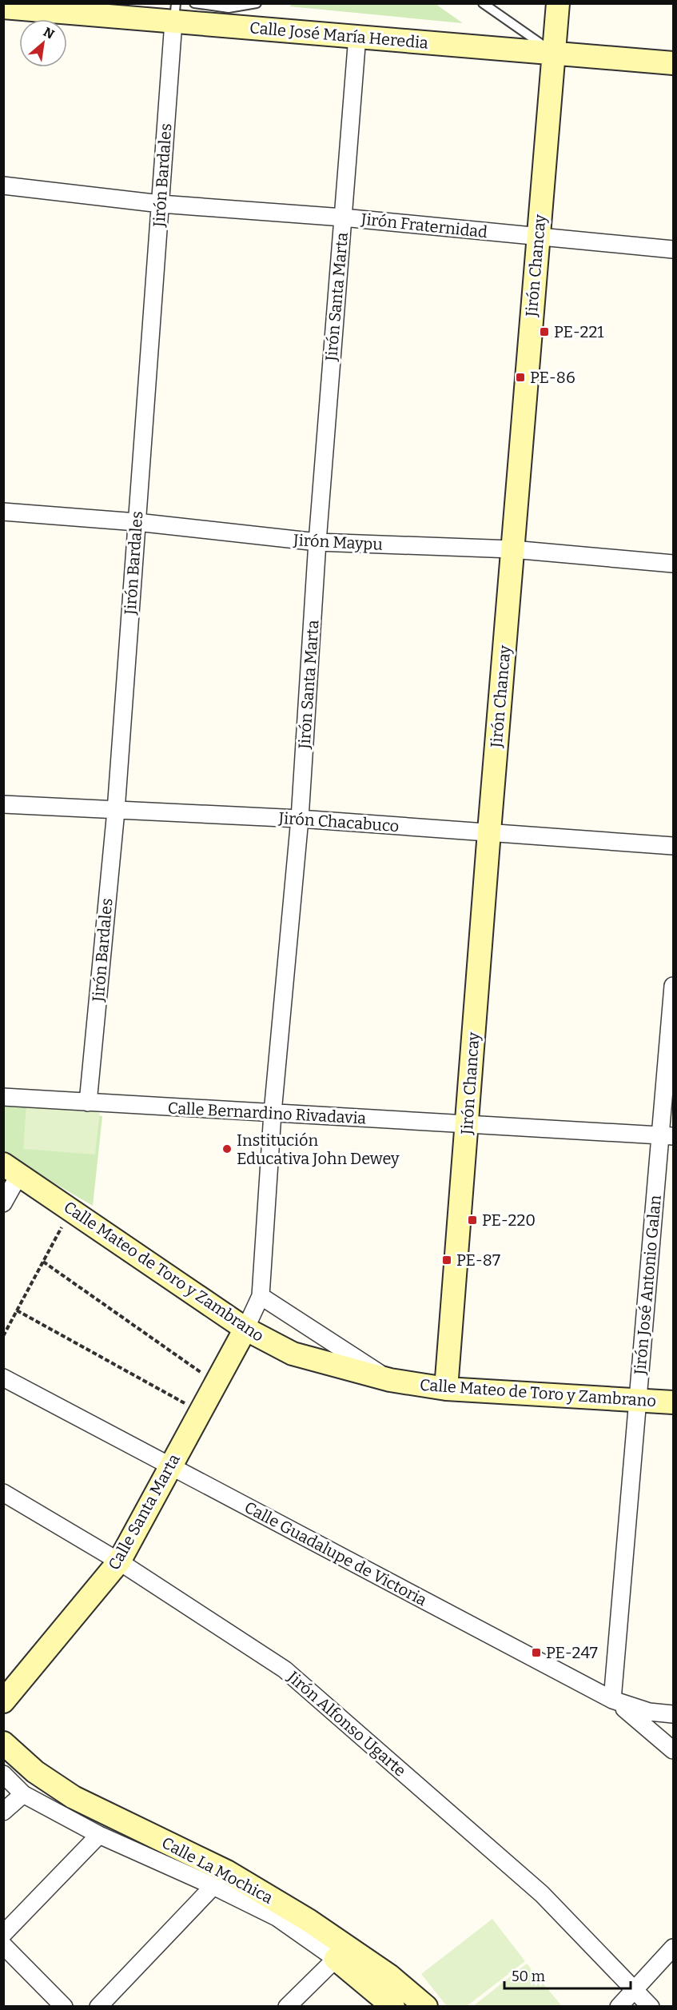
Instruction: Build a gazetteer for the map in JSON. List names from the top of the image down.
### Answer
{
  "streets": {
    "street": [
      "Calle José María Heredia",
      "Jirón Bardales",
      "Jirón Fraternidad",
      "Jirón Chancay",
      "Jirón Santa Marta",
      "Jirón Maypu",
      "Jirón Chacabuco",
      "Calle Bernardino Rivadavia",
      "Calle Mateo de Toro y Zambrano",
      "Jirón José Antonio Galan",
      "Calle Santa Marta",
      "Calle Guadalupe de Victoria",
      "Jirón Alfonso Ugarte",
      "Calle La Mochica"
    ]
  },
  "crossings": [
    ["Calle José María Heredia", "Jirón Bardales"],
    ["Calle José María Heredia", "Jirón Chancay"],
    ["Calle José María Heredia", "Jirón Santa Marta"],
    ["Jirón Bardales", "Jirón Fraternidad"],
    ["Jirón Bardales", "Jirón Maypu"],
    ["Jirón Bardales", "Jirón Chacabuco"],
    ["Jirón Bardales", "Calle Bernardino Rivadavia"],
    ["Jirón Fraternidad", "Jirón Chancay"],
    ["Jirón Fraternidad", "Jirón Santa Marta"],
    ["Jirón Chancay", "Jirón Maypu"],
    ["Jirón Chancay", "Jirón Chacabuco"],
    ["Jirón Chancay", "Calle Bernardino Rivadavia"],
    ["Jirón Chancay", "Calle Mateo de Toro y Zambrano"],
    ["Jirón Santa Marta", "Jirón Maypu"],
    ["Jirón Santa Marta", "Jirón Chacabuco"],
    ["Jirón Santa Marta", "Calle Bernardino Rivadavia"],
    ["Jirón Santa Marta", "Calle Mateo de Toro y Zambrano"],
    ["Jirón Santa Marta", "Calle Santa Marta"],
    ["Calle Bernardino Rivadavia", "Jirón José Antonio Galan"],
    ["Calle Mateo de Toro y Zambrano", "Jirón José Antonio Galan"],
    ["Calle Mateo de Toro y Zambrano", "Calle Santa Marta"],
    ["Jirón José Antonio Galan", "Calle Guadalupe de Victoria"],
    ["Calle Santa Marta", "Calle Guadalupe de Victoria"],
    ["Calle Santa Marta", "Jirón Alfonso Ugarte"]
  ],
  "places": {
    "transit": [
      "PE-221",
      "PE-86",
      "PE-220",
      "PE-87",
      "PE-247"
    ],
    "other": ["Institución Educativa John Dewey"]
  },
  "scale_bar": "50 m",
  "north": "top right"
}
